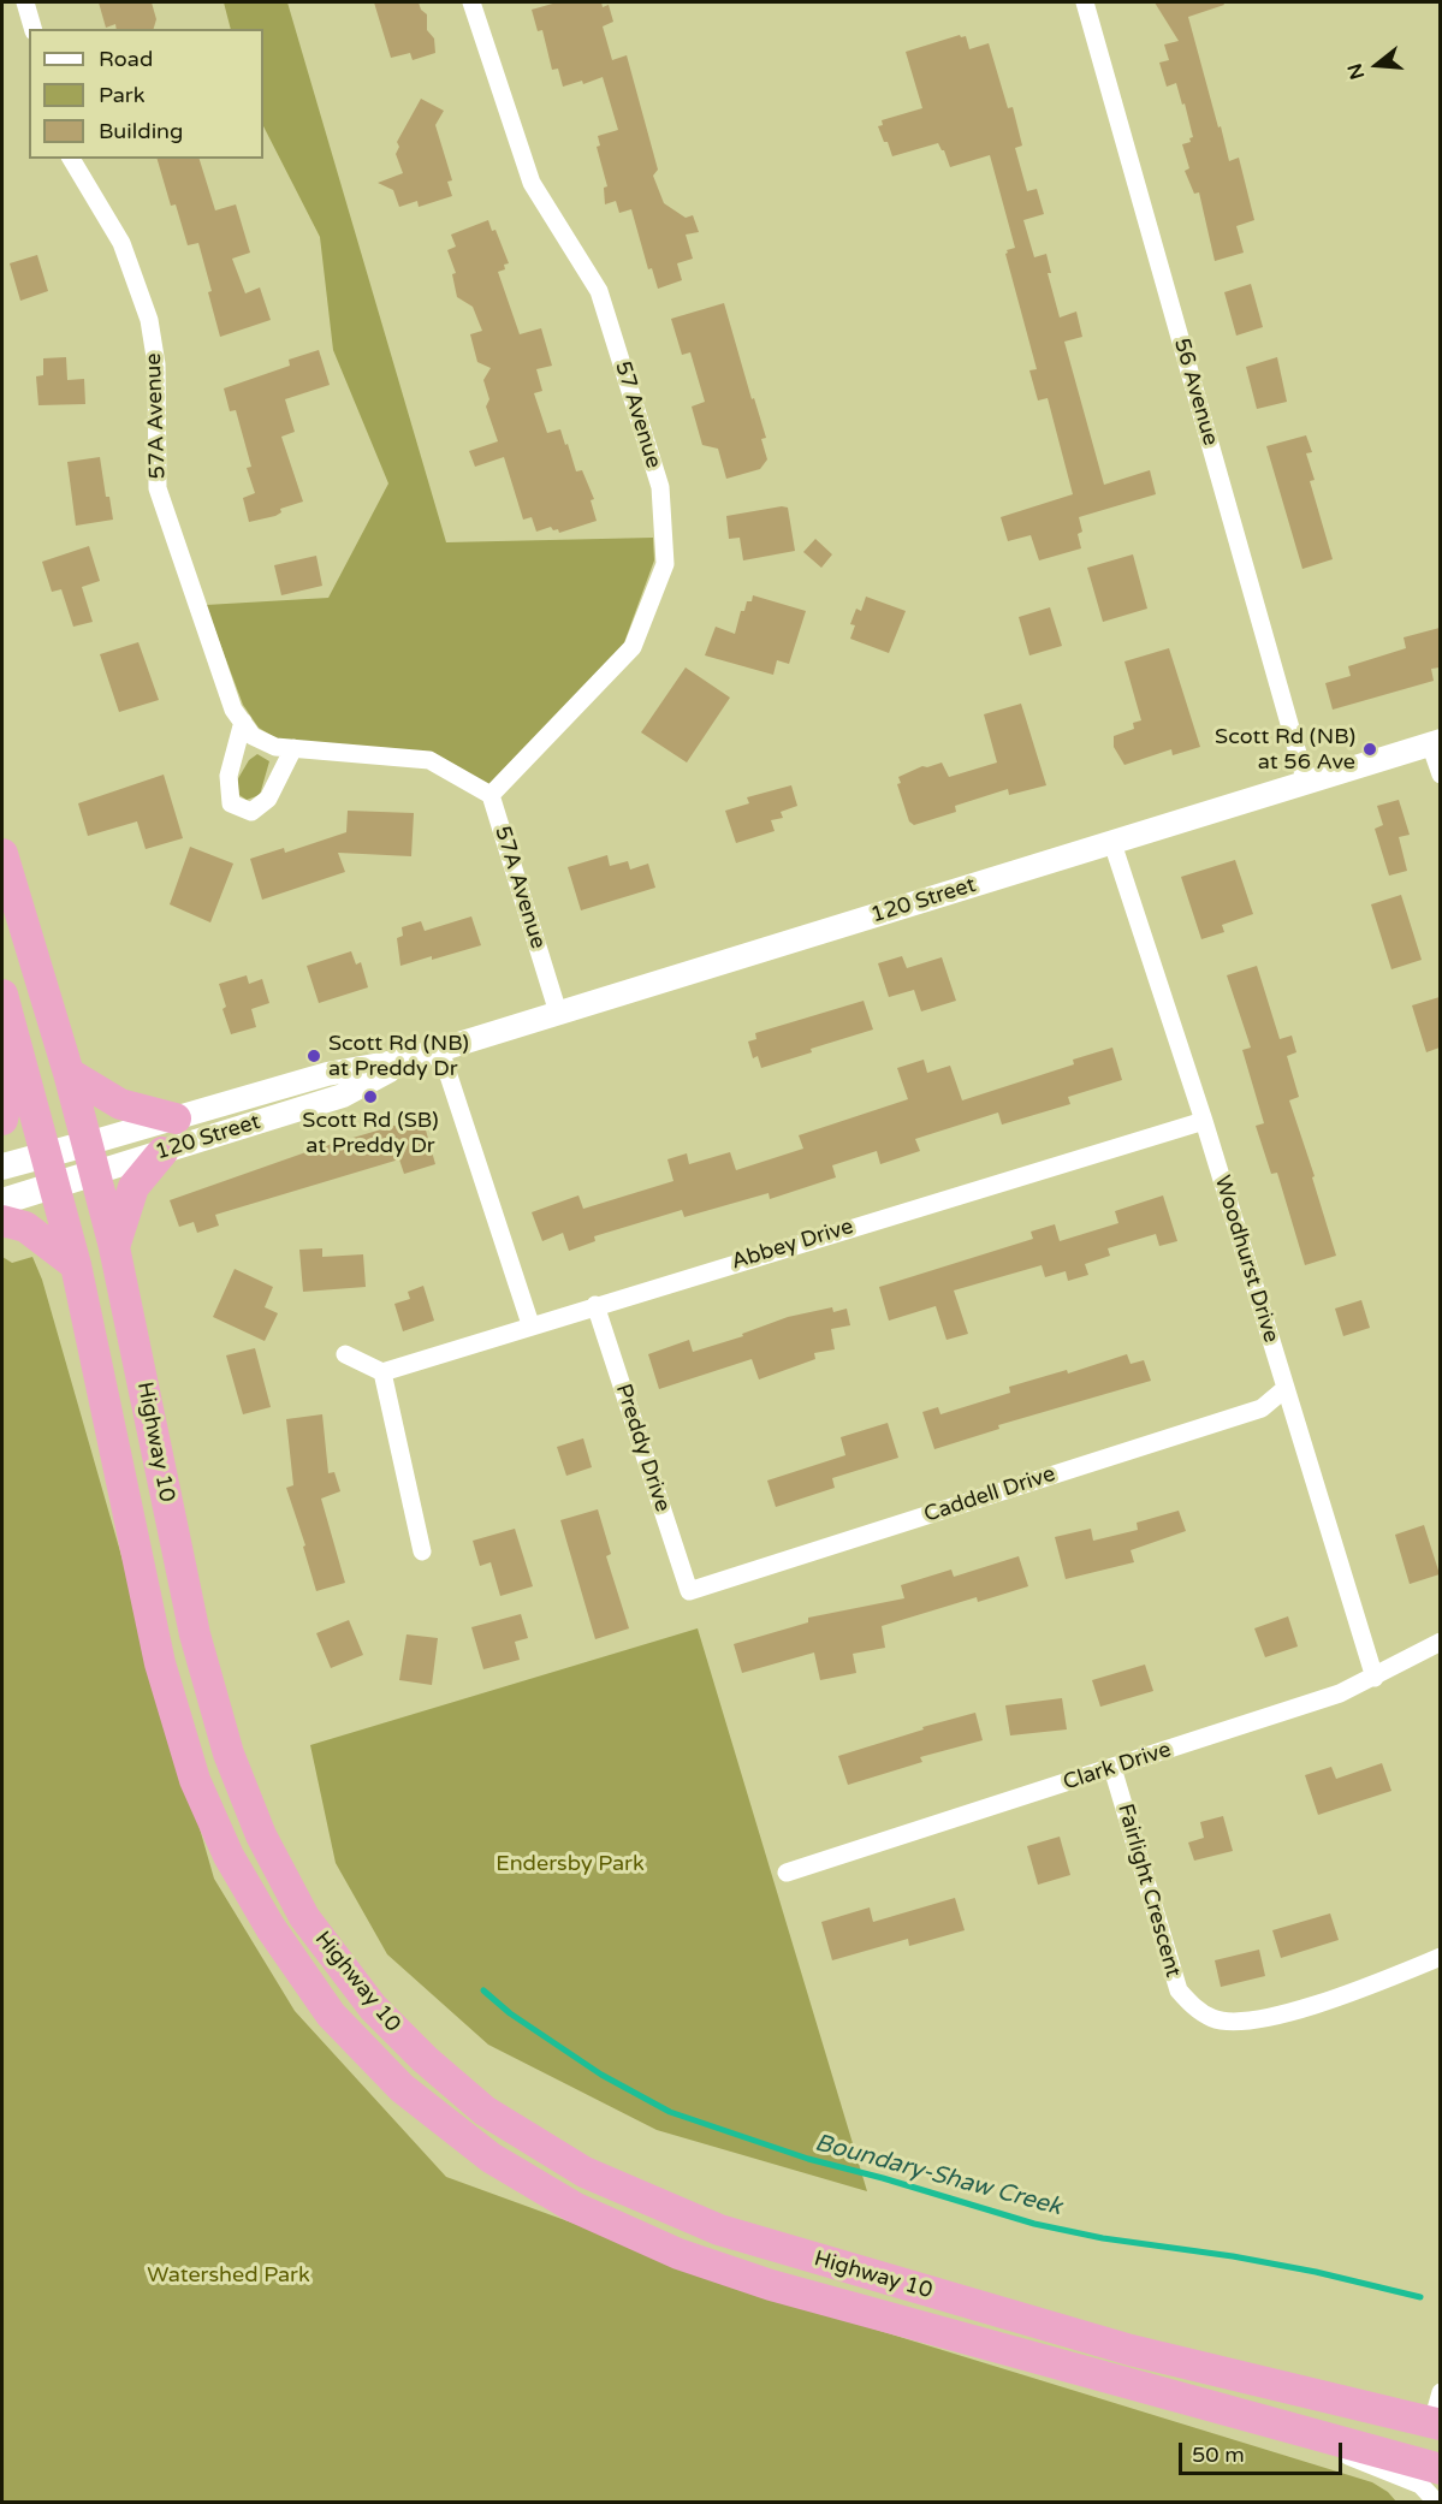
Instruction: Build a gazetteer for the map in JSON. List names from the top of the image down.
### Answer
{
  "streets": {
    "highway": ["Highway 10"],
    "main road": ["120 Street"],
    "street": [
      "56 Avenue",
      "57 Avenue",
      "57A Avenue",
      "Abbey Drive",
      "Woodhurst Drive",
      "Preddy Drive",
      "Caddell Drive",
      "Clark Drive",
      "Fairlight Crescent"
    ]
  },
  "crossings": [
    ["56 Avenue", "120 Street"],
    ["57 Avenue", "57A Avenue"],
    ["57A Avenue", "120 Street"],
    ["120 Street", "Woodhurst Drive"],
    ["120 Street", "Highway 10"],
    ["Abbey Drive", "Woodhurst Drive"],
    ["Abbey Drive", "Preddy Drive"],
    ["Woodhurst Drive", "Caddell Drive"],
    ["Woodhurst Drive", "Clark Drive"],
    ["Preddy Drive", "Caddell Drive"],
    ["Clark Drive", "Fairlight Crescent"]
  ],
  "water": ["Boundary-Shaw Creek"],
  "parks": ["Endersby Park", "Watershed Park"],
  "places": ["Scott Rd (NB) at 56 Ave", "Scott Rd (NB) at Preddy Dr", "Scott Rd (SB) at Preddy Dr"],
  "legend": ["Road", "Park", "Building"],
  "scale_bar": "50 m",
  "north": "left"
}
